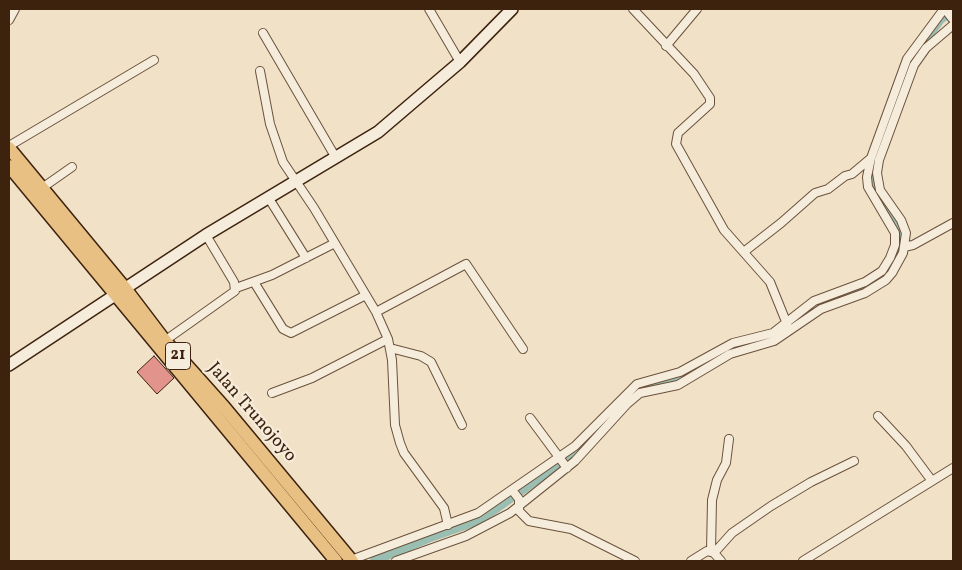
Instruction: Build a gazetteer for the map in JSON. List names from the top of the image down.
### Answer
{
  "streets": {
    "highway": ["21", "Jalan Trunojoyo"]
  }
}
